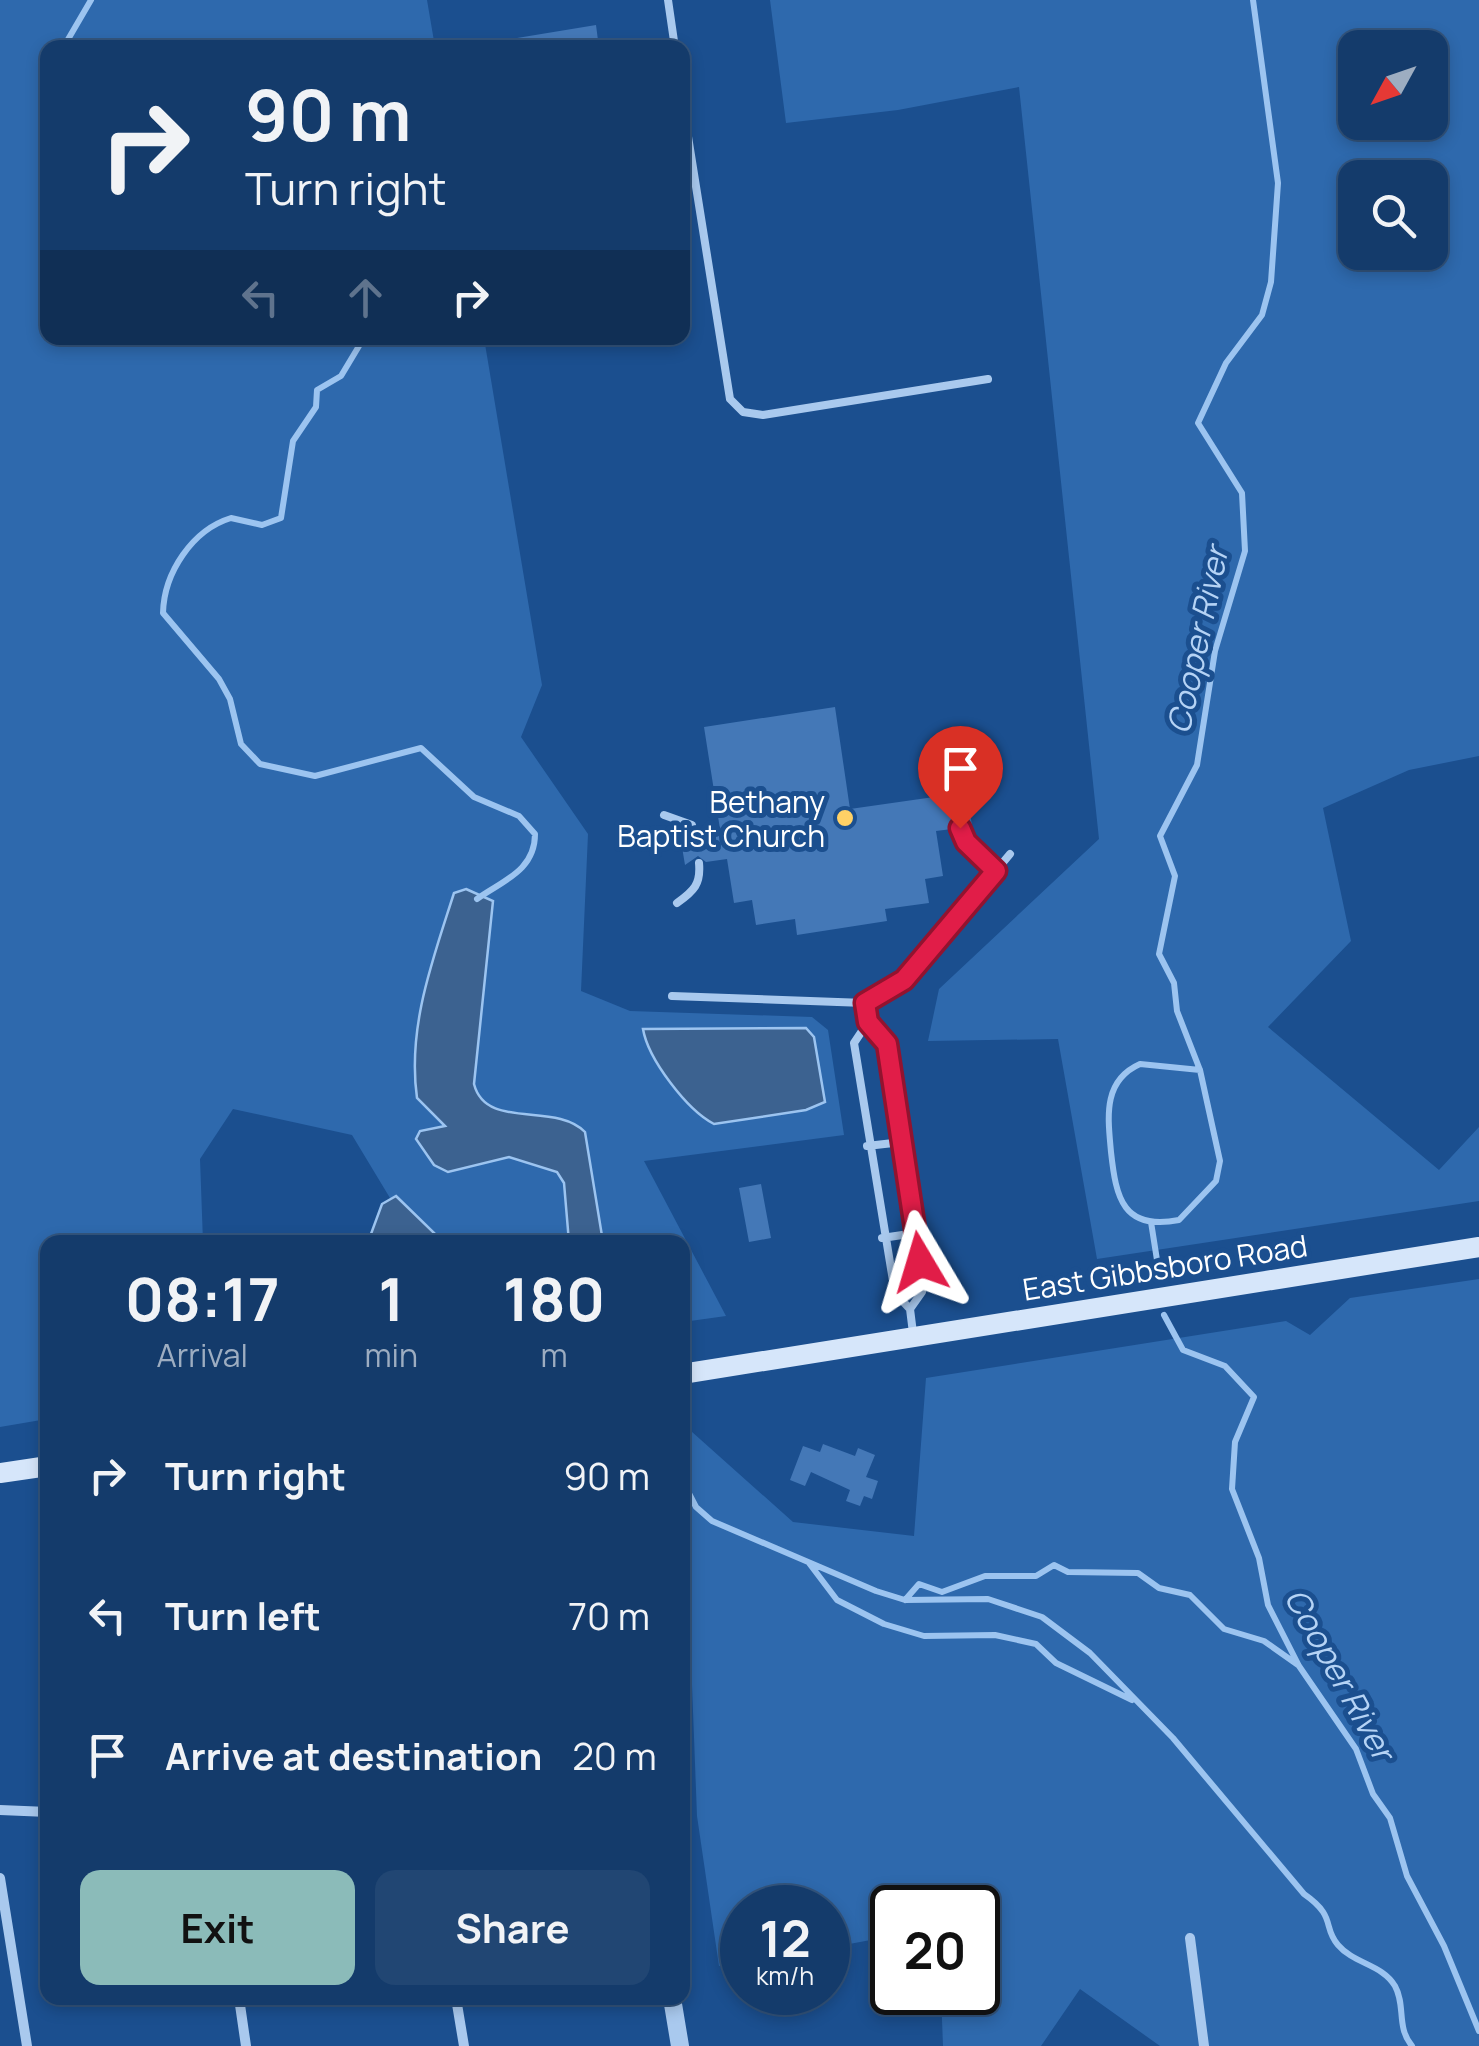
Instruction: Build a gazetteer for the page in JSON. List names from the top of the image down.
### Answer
{
  "streets": {
    "main road": ["East Gibbsboro Road"]
  },
  "water": ["Cooper River"],
  "places": ["Bethany Baptist Church"],
  "north": "bottom left",
  "page": {
    "turn": ["90 m", "Turn right"],
    "eta": [
      "08:17",
      "Arrival",
      "1",
      "min",
      "180",
      "m"
    ],
    "list": [
      {
        "name": "Turn right",
        "value": "90 m"
      },
      {
        "name": "Turn left",
        "value": "70 m"
      },
      {
        "name": "Arrive at destination",
        "value": "20 m"
      }
    ],
    "buttons": ["Exit", "Share"],
    "speed": "12 km/h",
    "limit": "20"
  }
}
